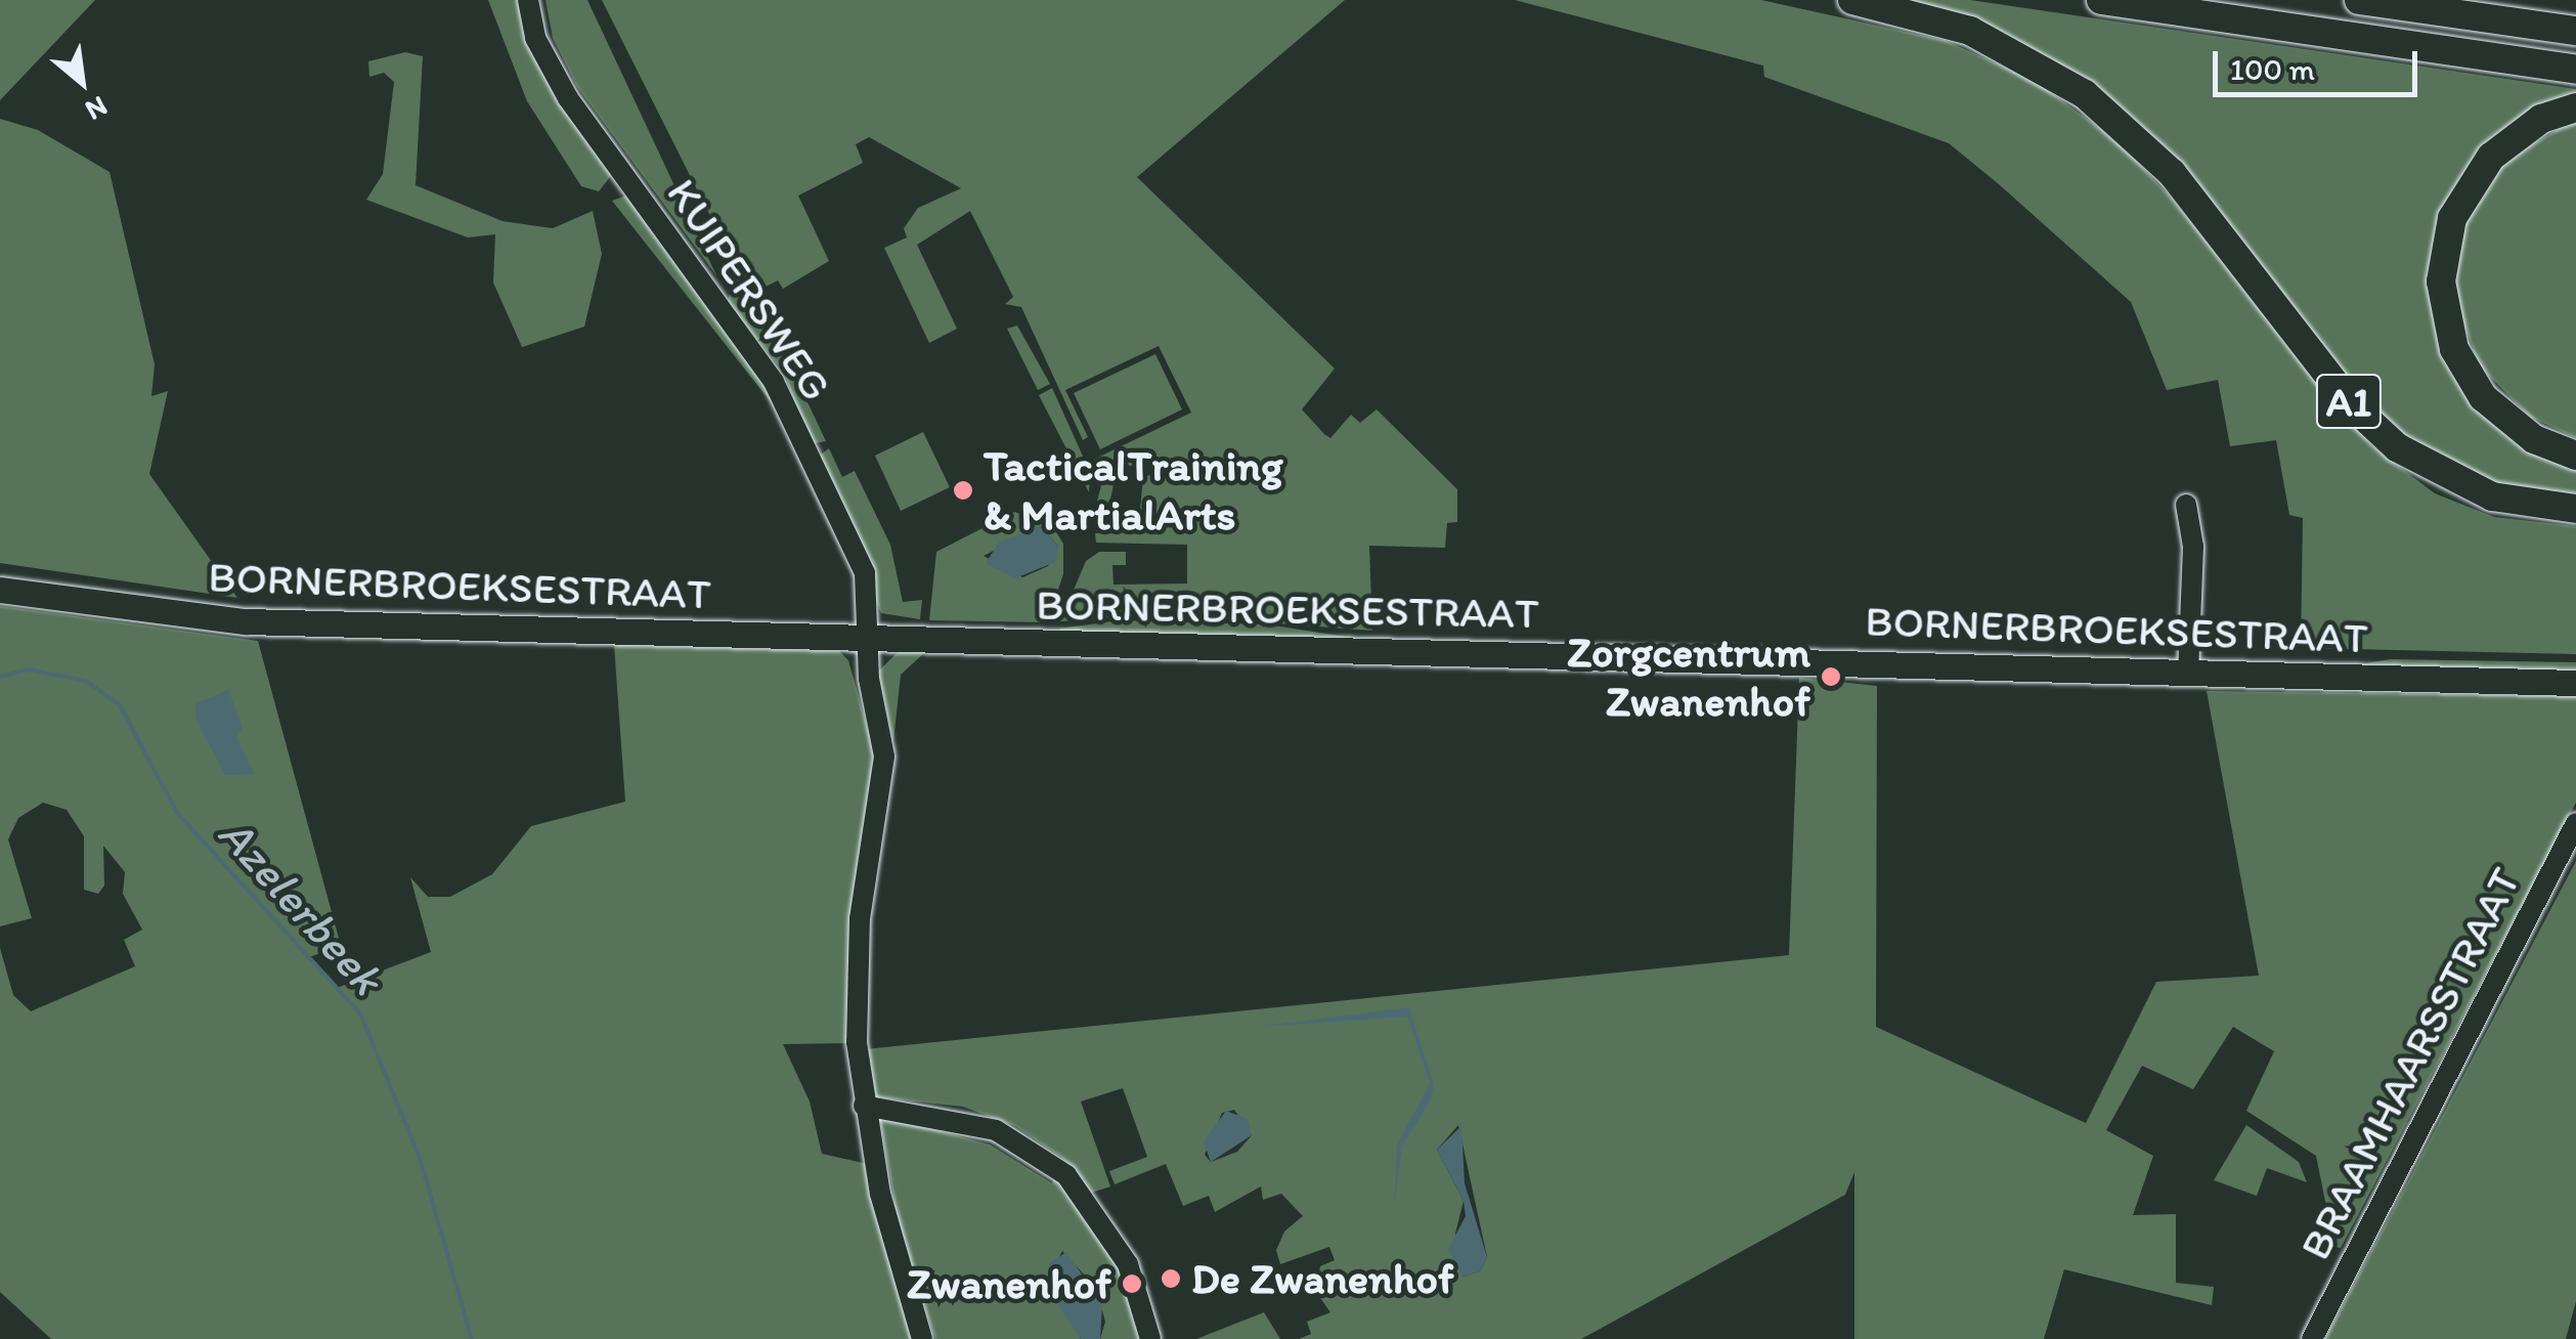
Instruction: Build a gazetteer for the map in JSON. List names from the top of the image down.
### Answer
{
  "streets": {
    "highway": ["A1"],
    "main road": ["BORNERBROEKSESTRAAT"],
    "street": ["KUIPERSWEG", "BRAAMHAARSSTRAAT"]
  },
  "crossings": [
    ["KUIPERSWEG", "BORNERBROEKSESTRAAT"]
  ],
  "water": ["Azelerbeek"],
  "places": [
    "TacticalTraining & MartialArts",
    "Zorgcentrum Zwanenhof",
    "De Zwanenhof",
    "Zwanenhof"
  ],
  "scale_bar": "100 m",
  "north": "bottom right"
}
